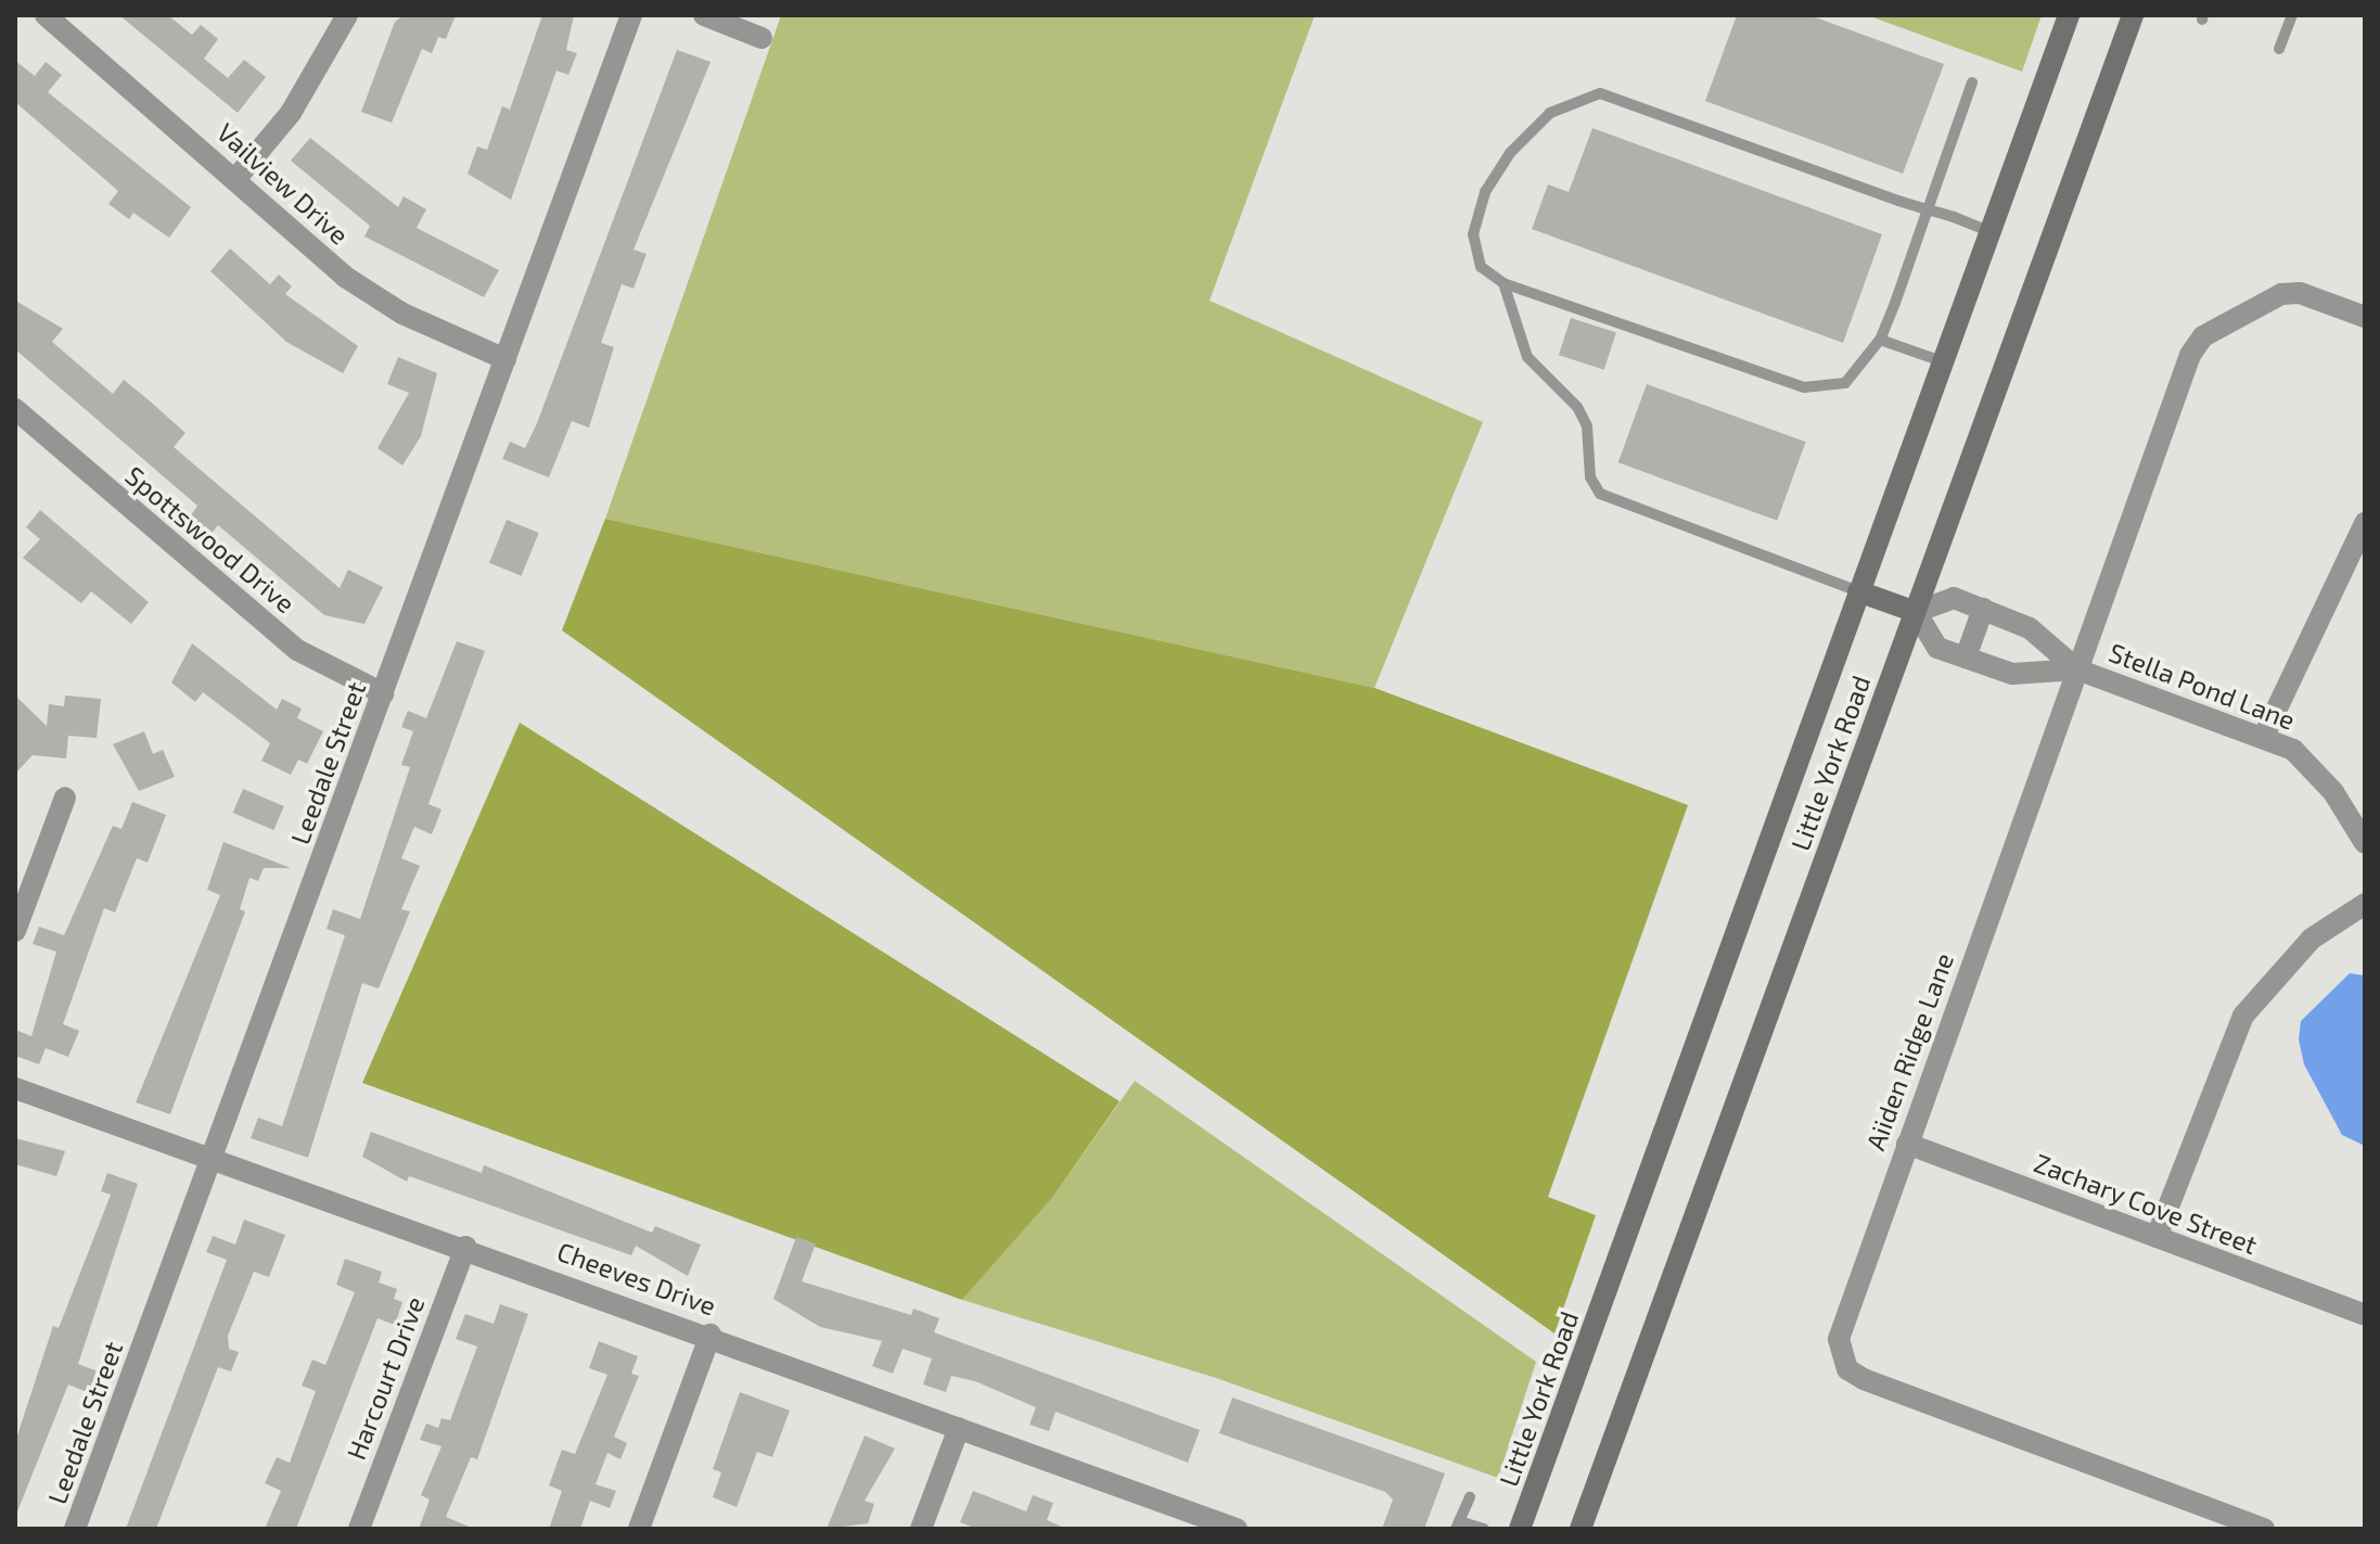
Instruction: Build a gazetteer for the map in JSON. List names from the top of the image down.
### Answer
{
  "streets": {
    "main road": ["Little York Road"],
    "street": [
      "Vailview Drive",
      "Spottswood Drive",
      "Stella Pond Lane",
      "Leedale Street",
      "Aiiden Ridge Lane",
      "Zachary Cove Street",
      "Cheeves Drive",
      "Harcourt Drive"
    ]
  },
  "crossings": [
    ["Vailview Drive", "Leedale Street"],
    ["Spottswood Drive", "Leedale Street"],
    ["Stella Pond Lane", "Little York Road"],
    ["Stella Pond Lane", "Aiiden Ridge Lane"],
    ["Leedale Street", "Cheeves Drive"],
    ["Aiiden Ridge Lane", "Zachary Cove Street"],
    ["Cheeves Drive", "Harcourt Drive"]
  ]
}
